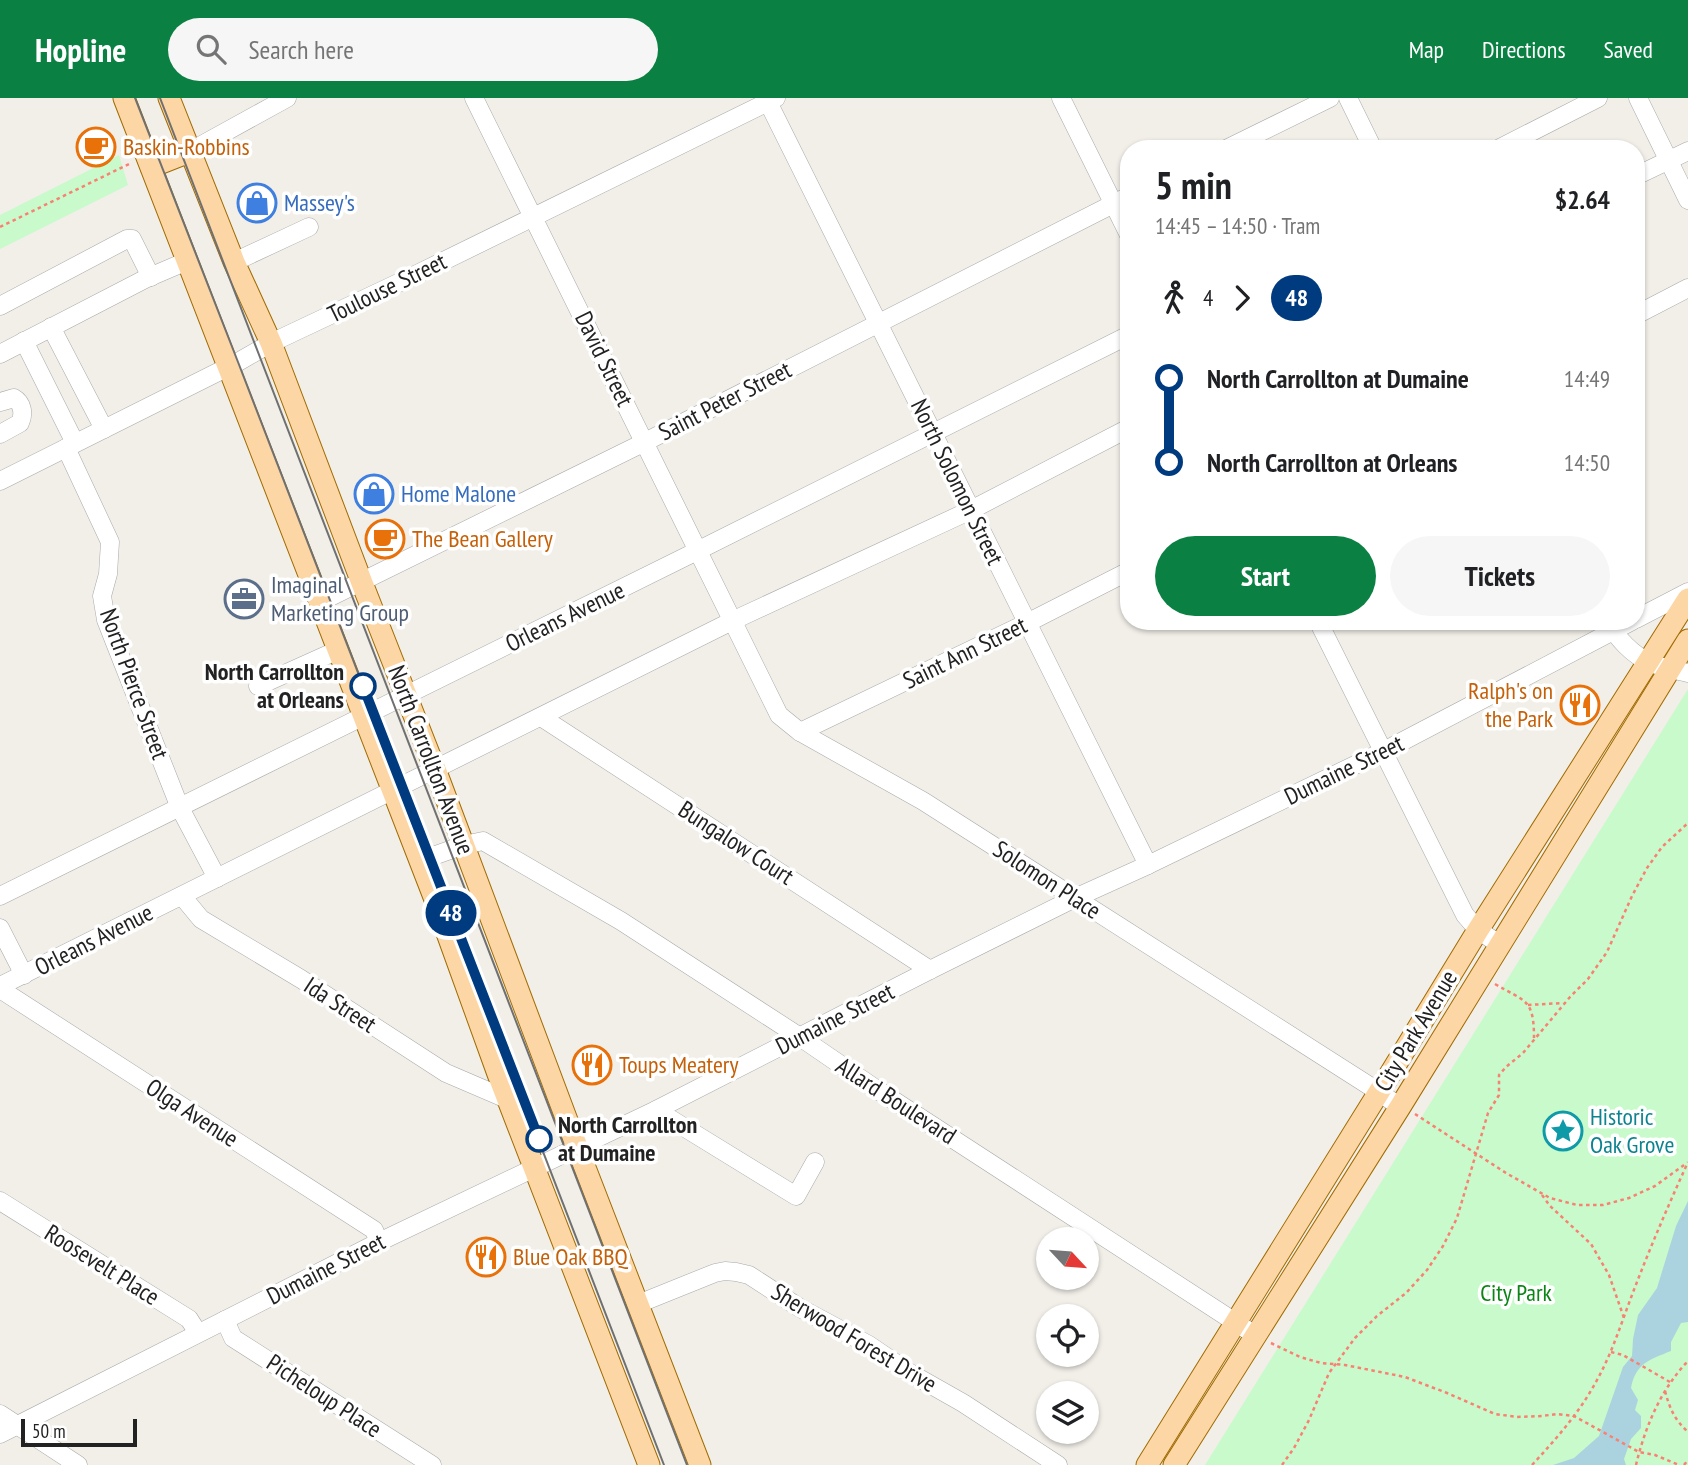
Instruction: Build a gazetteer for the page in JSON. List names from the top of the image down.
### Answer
{
  "streets": {
    "main road": ["North Carrollton Avenue", "City Park Avenue"],
    "street": [
      "Toulouse Street",
      "David Street",
      "Saint Peter Street",
      "North Solomon Street",
      "Orleans Avenue",
      "Saint Ann Street",
      "North Pierce Street",
      "Dumaine Street",
      "Bungalow Court",
      "Solomon Place",
      "Ida Street",
      "Allard Boulevard",
      "Olga Avenue",
      "Roosevelt Place",
      "Sherwood Forest Drive",
      "Picheloup Place"
    ]
  },
  "crossings": [
    ["Toulouse Street", "David Street"],
    ["Toulouse Street", "North Solomon Street"],
    ["Toulouse Street", "North Pierce Street"],
    ["Toulouse Street", "North Carrollton Avenue"],
    ["David Street", "Saint Peter Street"],
    ["David Street", "Orleans Avenue"],
    ["David Street", "Solomon Place"],
    ["Saint Peter Street", "North Solomon Street"],
    ["Saint Peter Street", "North Carrollton Avenue"],
    ["North Solomon Street", "Orleans Avenue"],
    ["North Solomon Street", "Saint Ann Street"],
    ["North Solomon Street", "Dumaine Street"],
    ["Orleans Avenue", "North Pierce Street"],
    ["Orleans Avenue", "North Carrollton Avenue"],
    ["Orleans Avenue", "Bungalow Court"],
    ["Orleans Avenue", "Solomon Place"],
    ["Orleans Avenue", "Ida Street"],
    ["Orleans Avenue", "Olga Avenue"],
    ["Saint Ann Street", "Solomon Place"],
    ["North Carrollton Avenue", "Dumaine Street"],
    ["North Carrollton Avenue", "Ida Street"],
    ["North Carrollton Avenue", "Allard Boulevard"],
    ["North Carrollton Avenue", "Sherwood Forest Drive"],
    ["Dumaine Street", "Bungalow Court"],
    ["Dumaine Street", "Solomon Place"],
    ["Dumaine Street", "Allard Boulevard"],
    ["Dumaine Street", "Olga Avenue"],
    ["Dumaine Street", "Roosevelt Place"],
    ["Dumaine Street", "Picheloup Place"],
    ["Solomon Place", "City Park Avenue"],
    ["City Park Avenue", "Allard Boulevard"]
  ],
  "parks": ["City Park"],
  "places": {
    "cafe": ["Baskin-Robbins", "The Bean Gallery"],
    "shop": ["Massey's", "Home Malone"],
    "office": ["Imaginal Marketing Group"],
    "other": ["North Carrollton at Orleans", "North Carrollton at Dumaine"],
    "restaurant": ["Ralph's on the Park", "Toups Meatery", "Blue Oak BBQ"],
    "place": ["Historic Oak Grove"]
  },
  "lines": ["tram line 48"],
  "scale_bar": "50 m",
  "north": "bottom right",
  "page": {
    "header": "Hopline",
    "search": "Search here",
    "nav": ["Map", "Directions", "Saved"],
    "on_map": "48",
    "heading": ["5 min", "14:45 – 14:50 · Tram", "$2.64"],
    "legs": ["4", "48"],
    "list": [
      {
        "name": "North Carrollton at Dumaine",
        "value": "14:49"
      },
      {
        "name": "North Carrollton at Orleans",
        "value": "14:50"
      }
    ],
    "buttons": ["Start", "Tickets"],
    "scale": "50 m"
  }
}
